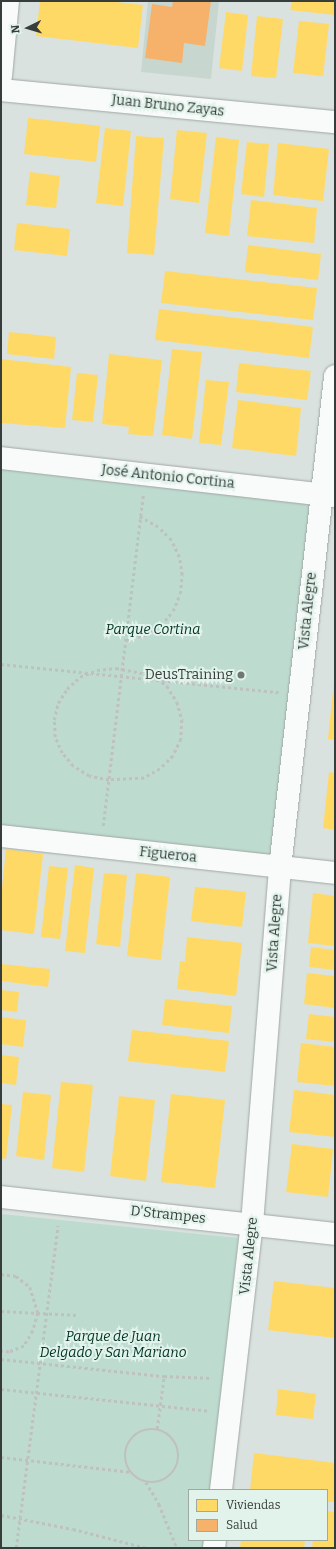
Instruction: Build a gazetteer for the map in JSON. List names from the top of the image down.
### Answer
{
  "streets": {
    "street": [
      "Juan Bruno Zayas",
      "José Antonio Cortina",
      "Vista Alegre",
      "Figueroa",
      "D'Strampes"
    ]
  },
  "crossings": [
    ["José Antonio Cortina", "Vista Alegre"],
    ["Vista Alegre", "Figueroa"],
    ["Vista Alegre", "D'Strampes"]
  ],
  "parks": ["Parque Cortina", "Parque de Juan Delgado y San Mariano"],
  "places": ["DeusTraining"],
  "legend": ["Viviendas", "Salud"],
  "north": "left"
}
